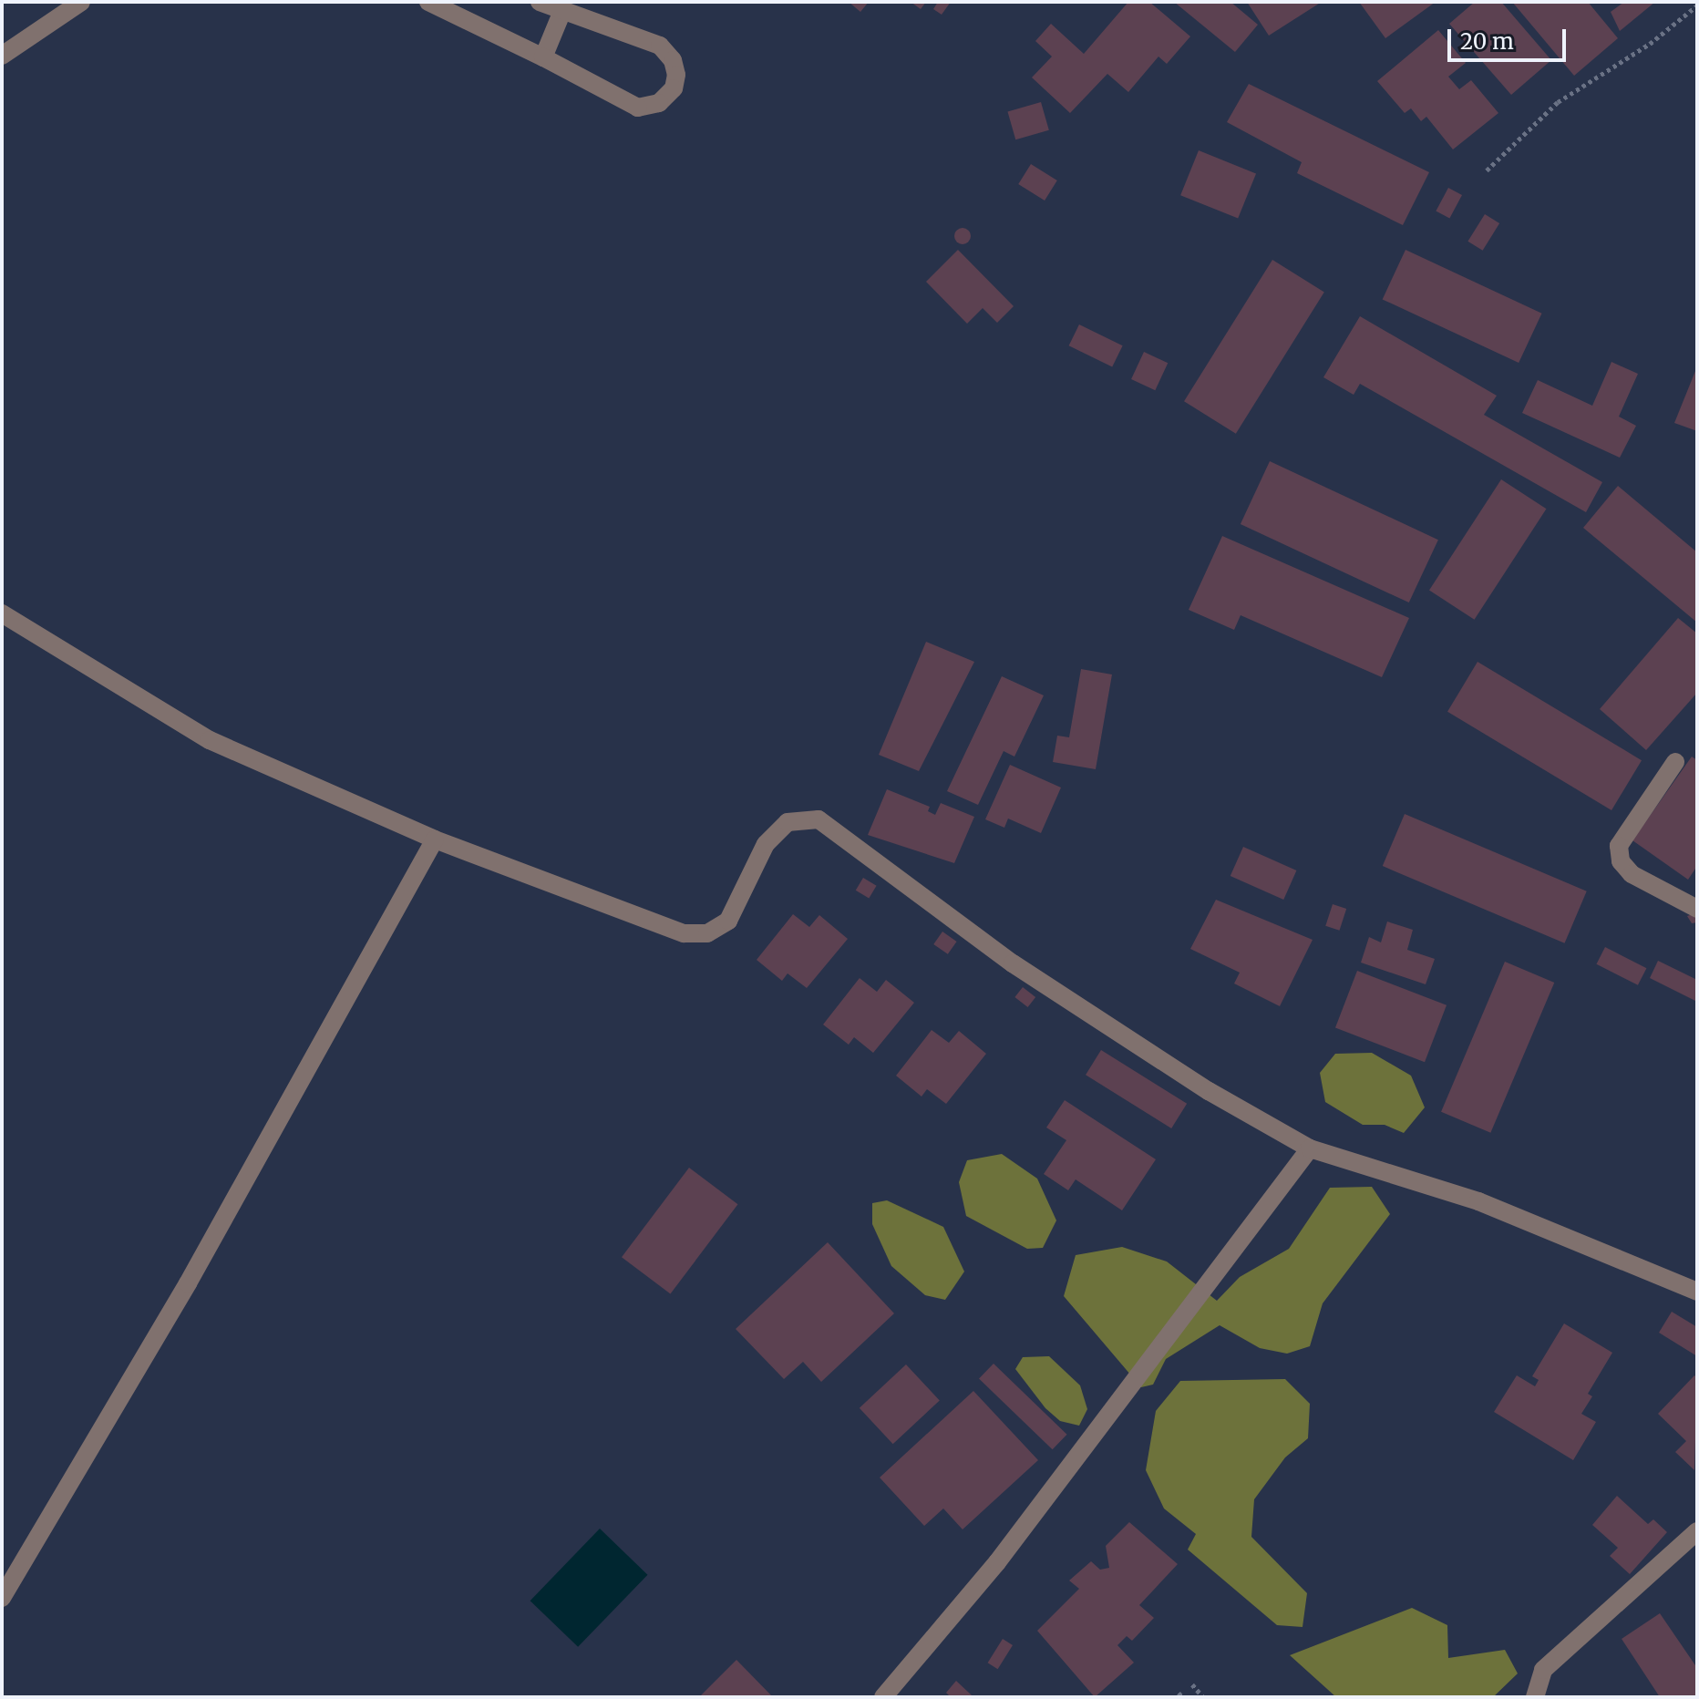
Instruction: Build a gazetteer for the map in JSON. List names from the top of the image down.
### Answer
{
  "scale_bar": "20 m"
}
